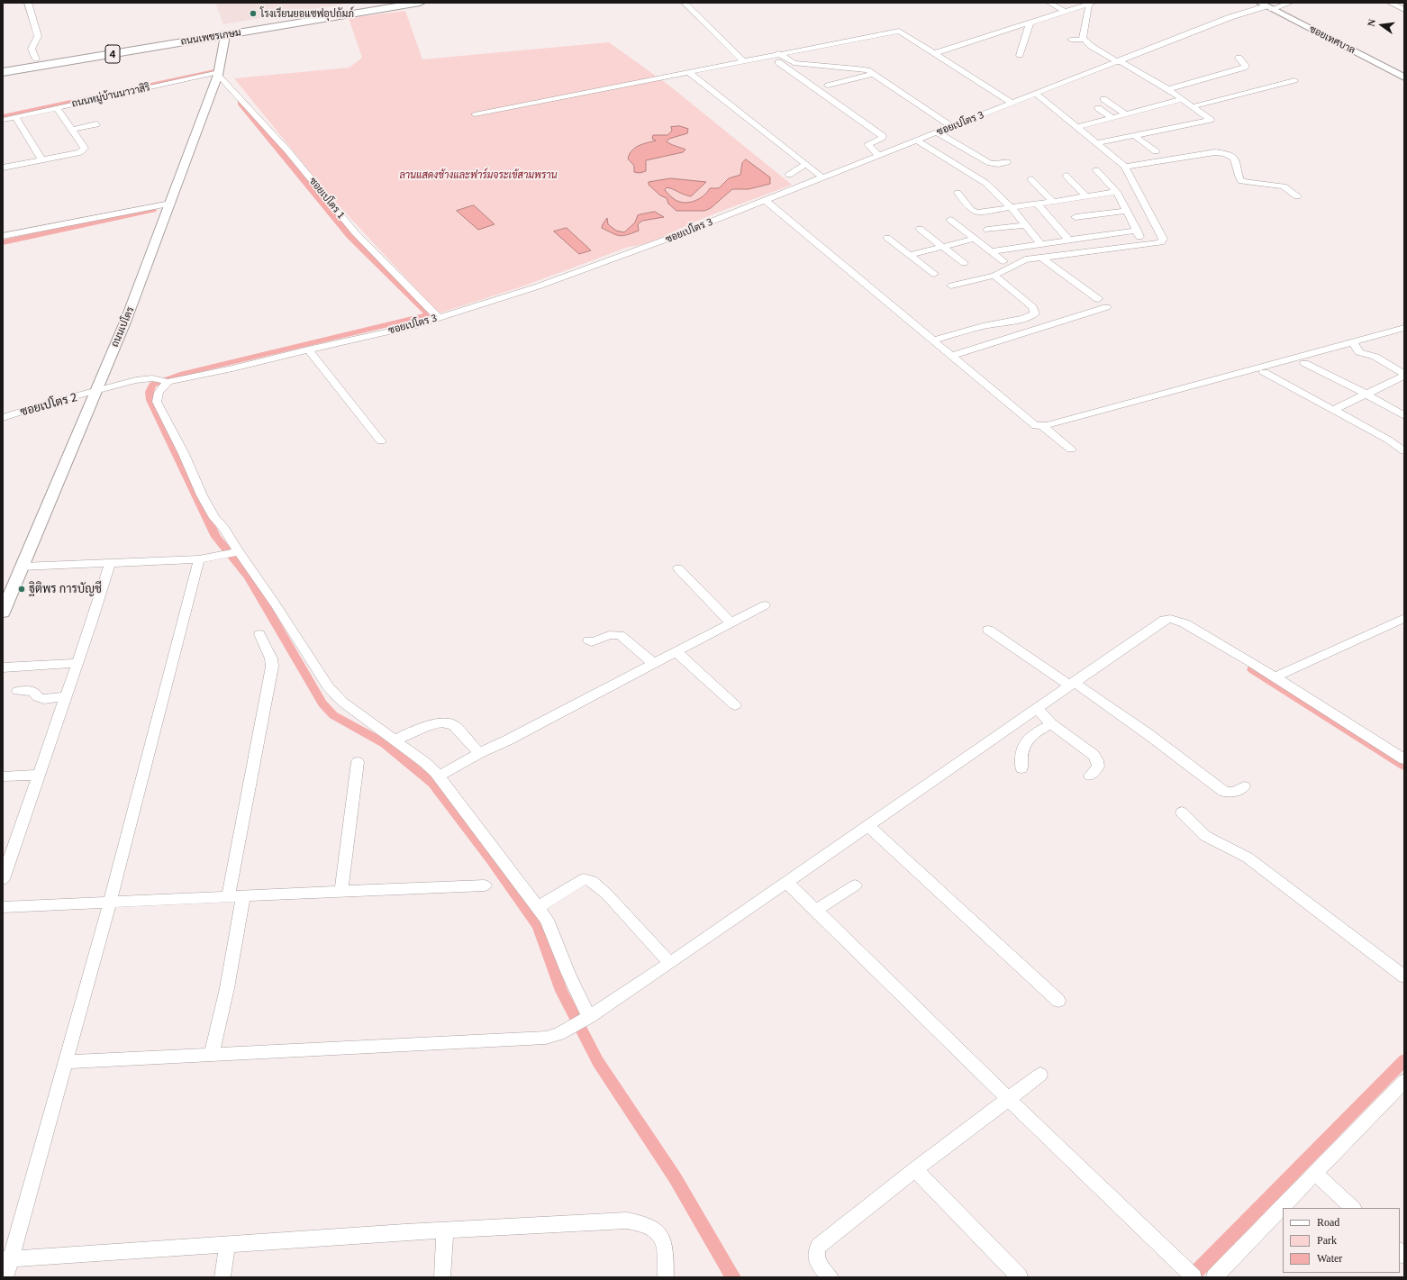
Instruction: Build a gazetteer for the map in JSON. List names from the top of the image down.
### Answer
{
  "streets": {
    "main road": ["ถนนเพชรเกษม", "4"],
    "street": [
      "ซอยเทศบาล",
      "ถนนหมู่บ้านนาวาสิริ",
      "ซอยเปโตร 3",
      "ซอยเปโตร 1",
      "ถนนเปโตร",
      "ซอยเปโตร 2"
    ]
  },
  "crossings": [
    ["ถนนเพชรเกษม", "ถนนเปโตร"],
    ["ซอยเทศบาล", "ซอยเปโตร 3"],
    ["ถนนหมู่บ้านนาวาสิริ", "ซอยเปโตร 1"],
    ["ถนนหมู่บ้านนาวาสิริ", "ถนนเปโตร"],
    ["ซอยเปโตร 3", "ซอยเปโตร 1"],
    ["ซอยเปโตร 3", "ถนนเปโตร"],
    ["ซอยเปโตร 3", "ซอยเปโตร 2"],
    ["ซอยเปโตร 1", "ถนนเปโตร"],
    ["ถนนเปโตร", "ซอยเปโตร 2"]
  ],
  "parks": ["ลานแสดงช้างและฟาร์มจระเข้สามพราน"],
  "places": ["โรงเรียนยอแซฟอุปถัมภ์", "ฐิติพร การบัญชี"],
  "legend": ["Road", "Park", "Water"],
  "north": "left"
}
